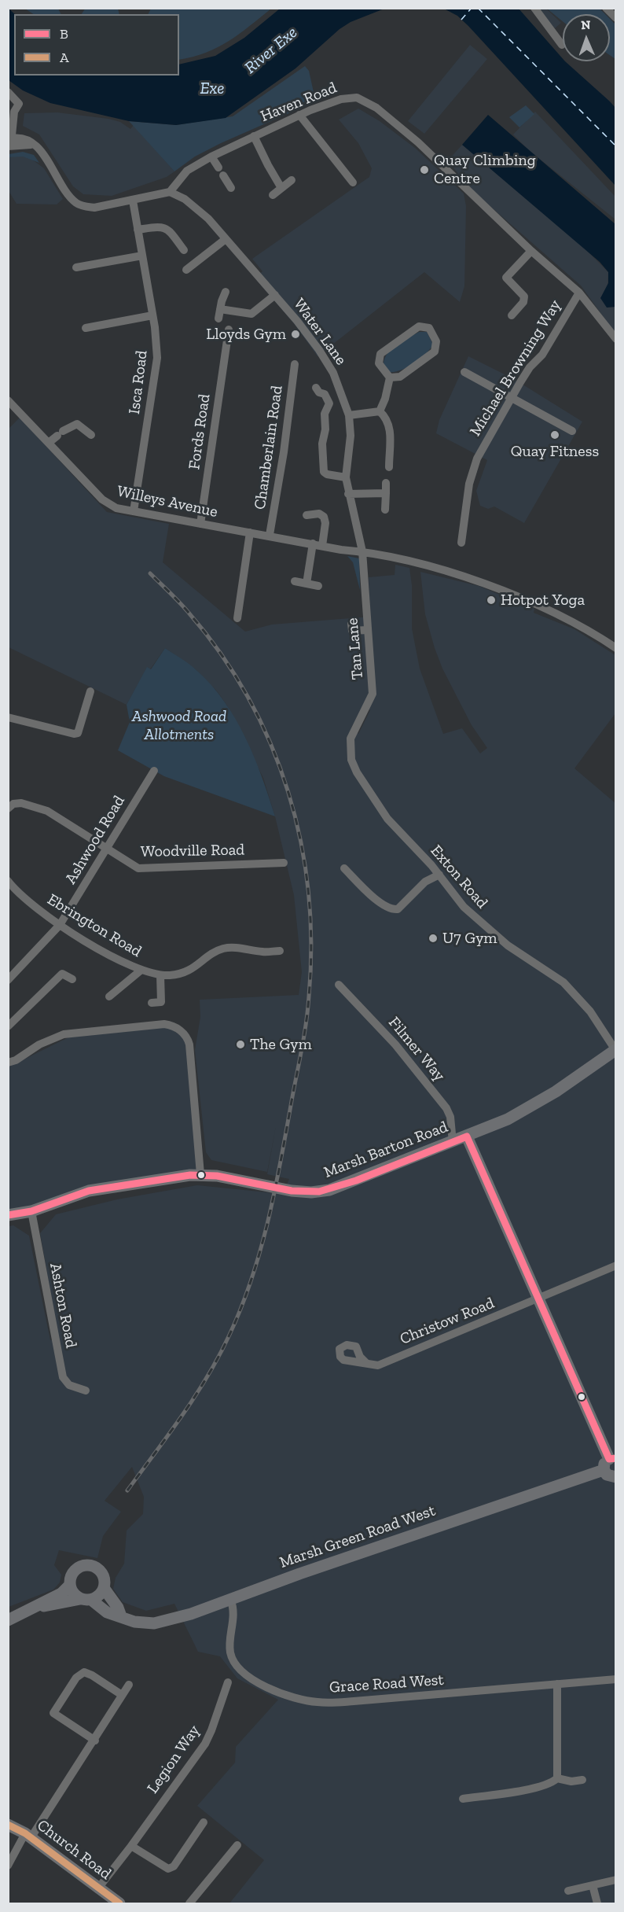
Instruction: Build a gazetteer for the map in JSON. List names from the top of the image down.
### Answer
{
  "streets": {
    "street": [
      "Haven Road",
      "Water Lane",
      "Michael Browning Way",
      "Isca Road",
      "Fords Road",
      "Chamberlain Road",
      "Willeys Avenue",
      "Tan Lane",
      "Ashwood Road",
      "Woodville Road",
      "Exton Road",
      "Ebrington Road",
      "Filmer Way",
      "Marsh Barton Road",
      "Ashton Road",
      "Christow Road",
      "Marsh Green Road West",
      "Grace Road West",
      "Legion Way",
      "Church Road"
    ]
  },
  "crossings": [
    ["Haven Road", "Water Lane"],
    ["Haven Road", "Michael Browning Way"],
    ["Water Lane", "Willeys Avenue"],
    ["Water Lane", "Tan Lane"],
    ["Isca Road", "Willeys Avenue"],
    ["Fords Road", "Willeys Avenue"],
    ["Chamberlain Road", "Willeys Avenue"],
    ["Willeys Avenue", "Tan Lane"],
    ["Tan Lane", "Exton Road"],
    ["Ashwood Road", "Woodville Road"],
    ["Ashwood Road", "Ebrington Road"],
    ["Exton Road", "Marsh Barton Road"],
    ["Filmer Way", "Marsh Barton Road"],
    ["Marsh Barton Road", "Ashton Road"],
    ["Marsh Green Road West", "Grace Road West"],
    ["Legion Way", "Church Road"]
  ],
  "water": ["River Exe", "Exe"],
  "parks": ["Ashwood Road Allotments"],
  "places": [
    "Quay Climbing Centre",
    "Lloyds Gym",
    "Quay Fitness",
    "Hotpot Yoga",
    "U7 Gym",
    "The Gym"
  ],
  "lines": ["transit line B", "transit line A"],
  "legend": ["B", "A"],
  "north": "top"
}
